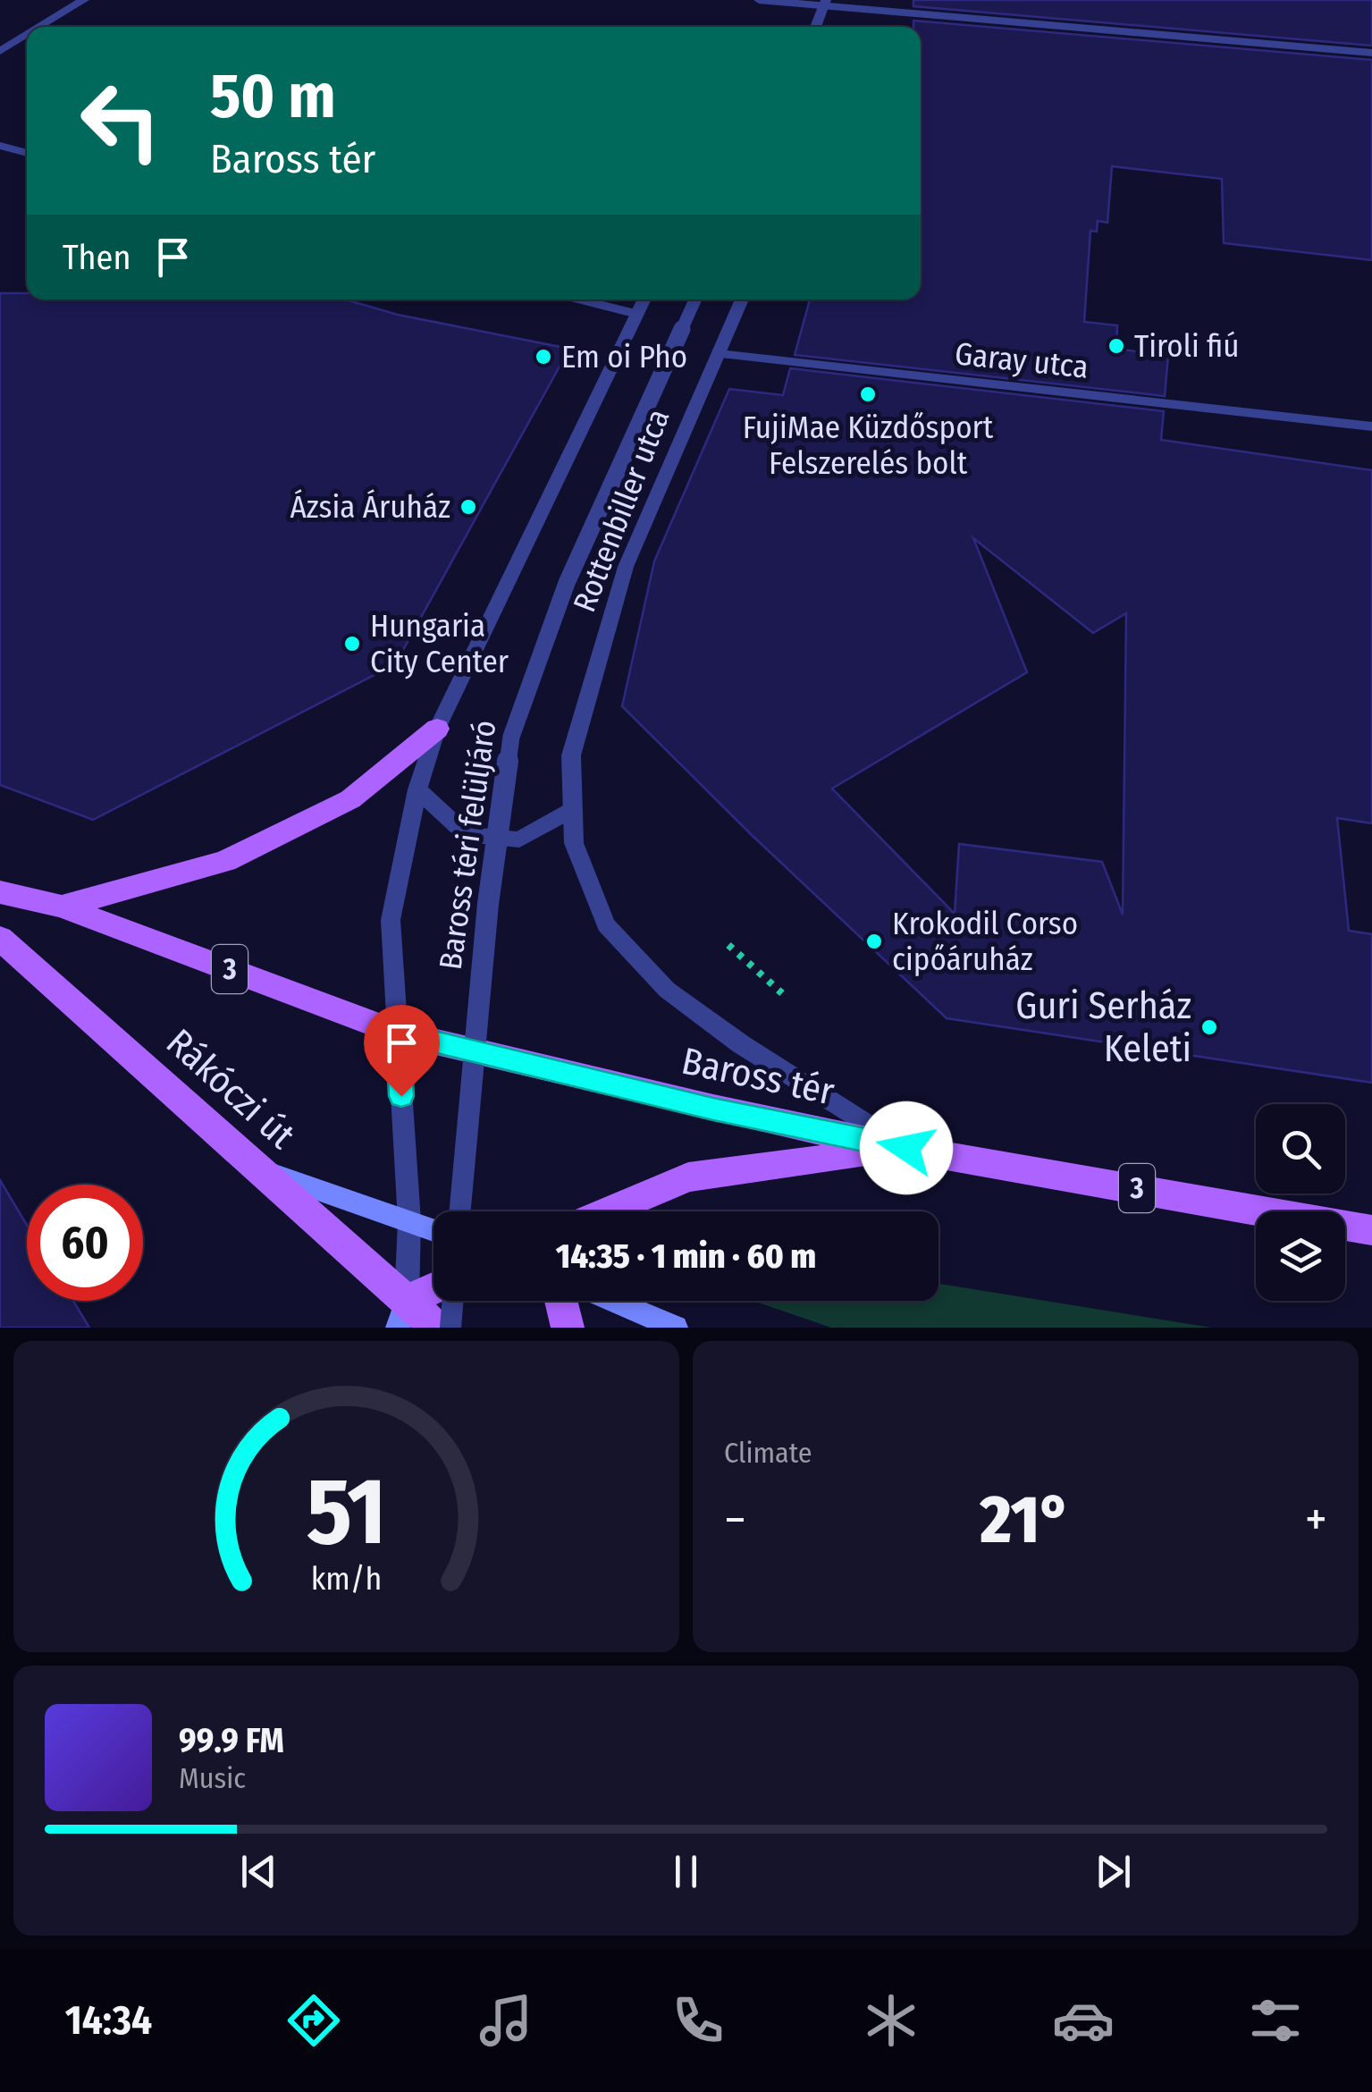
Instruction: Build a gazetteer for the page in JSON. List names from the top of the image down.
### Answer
{
  "streets": {
    "main road": ["3", "Baross tér", "Rákóczi út"],
    "street": ["Garay utca", "Rottenbiller utca", "Baross téri felüljáró"]
  },
  "crossings": [
    ["Garay utca", "Rottenbiller utca"],
    ["Rottenbiller utca", "Baross tér"],
    ["3", "Baross tér"]
  ],
  "places": [
    "Tiroli fiú",
    "Em oi Pho",
    "FujiMae Küzdősport Felszerelés bolt",
    "Ázsia Áruház",
    "Hungaria City Center",
    "Krokodil Corso cipőáruház",
    "Guri Serház Keleti"
  ],
  "page": {
    "turn": ["50 m", "Baross tér"],
    "then": "Then",
    "limit": "60",
    "trip": "14:35 · 1 min · 60 m",
    "tile": "Climate",
    "heat": ["−", "21°", "+"],
    "song": ["99.9 FM", "Music"],
    "tabs": "14:34",
    "gauge": ["51", "km/h"]
  }
}
